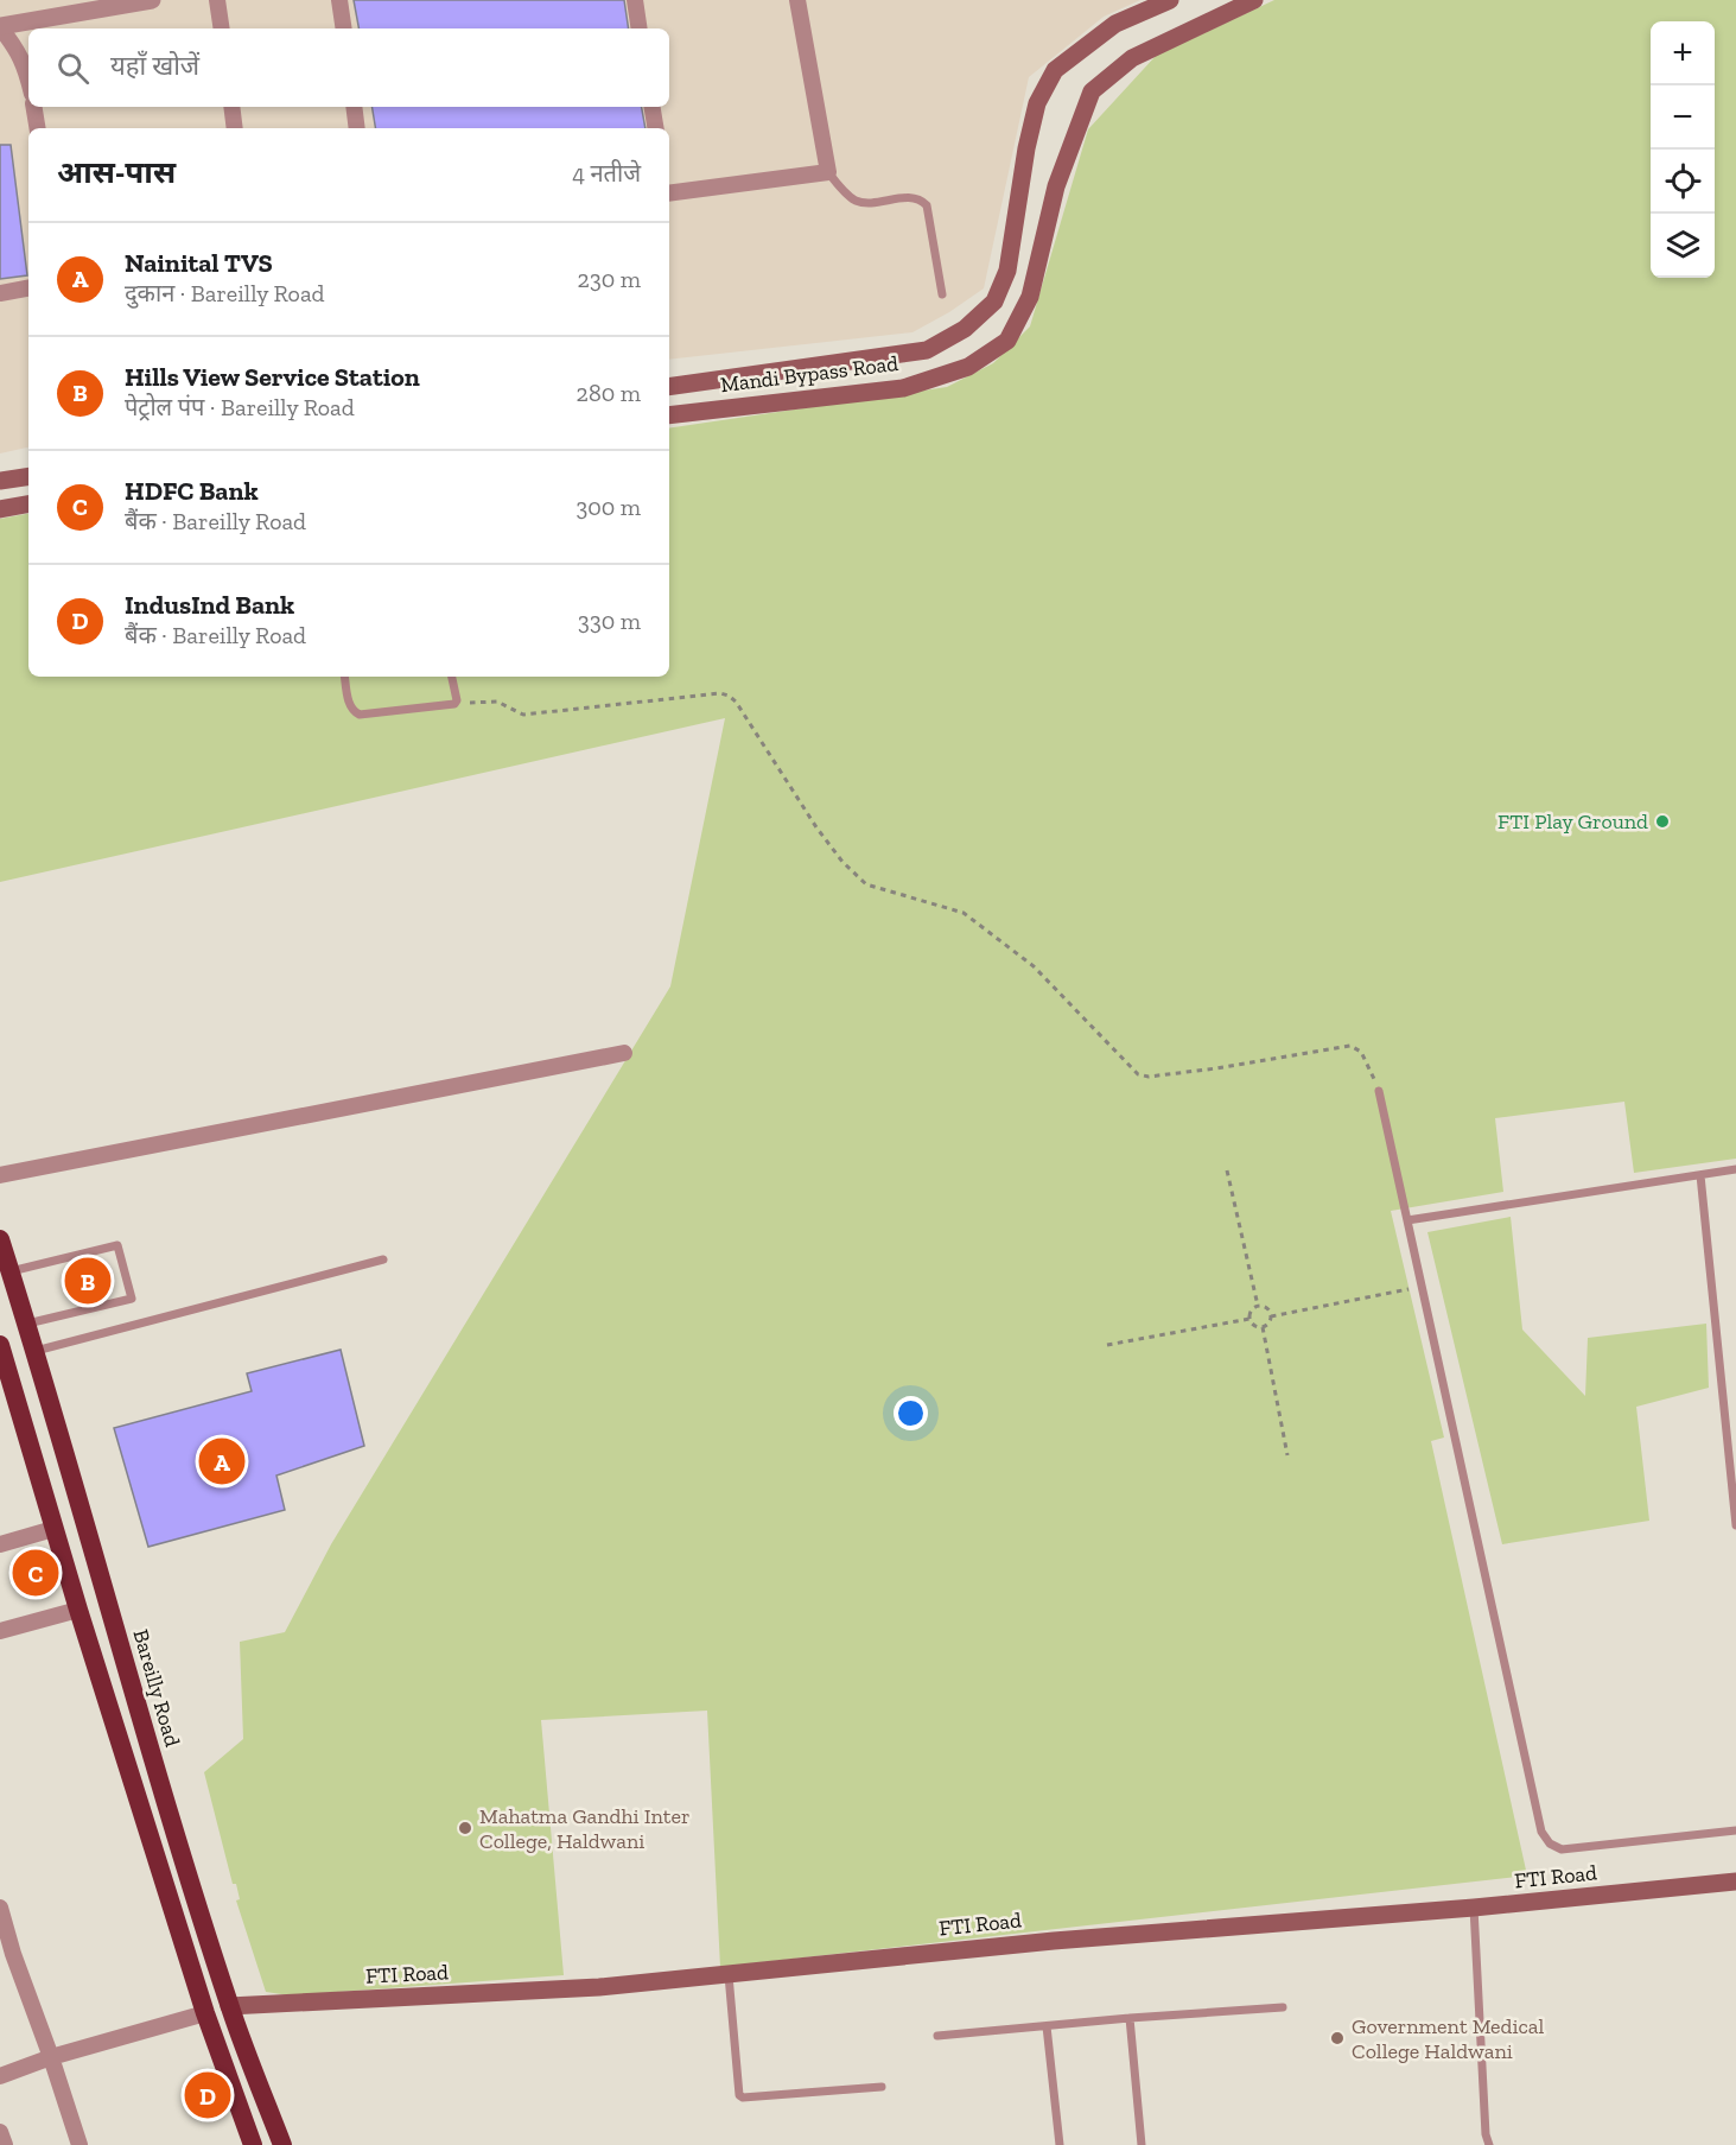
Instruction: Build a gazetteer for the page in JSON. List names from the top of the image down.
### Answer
{
  "streets": {
    "highway": ["Bareilly Road"],
    "main road": ["Mandi Bypass Road", "FTI Road"]
  },
  "crossings": [
    ["Bareilly Road", "FTI Road"]
  ],
  "places": ["FTI Play Ground", "Mahatma Gandhi Inter College, Haldwani", "Government Medical College Haldwani"],
  "page": {
    "map_buttons": ["+", "−"],
    "search": "यहाँ खोजें",
    "heading": ["आस-पास", "4 नतीजे"],
    "list": [
      {
        "mark": "A",
        "name": "Nainital TVS",
        "note": "दुकान · Bareilly Road",
        "value": "230 m"
      },
      {
        "mark": "B",
        "name": "Hills View Service Station",
        "note": "पेट्रोल पंप · Bareilly Road",
        "value": "280 m"
      },
      {
        "mark": "C",
        "name": "HDFC Bank",
        "note": "बैंक · Bareilly Road",
        "value": "300 m"
      },
      {
        "mark": "D",
        "name": "IndusInd Bank",
        "note": "बैंक · Bareilly Road",
        "value": "330 m"
      }
    ],
    "pins": [
      "B",
      "A",
      "C",
      "D"
    ]
  }
}
